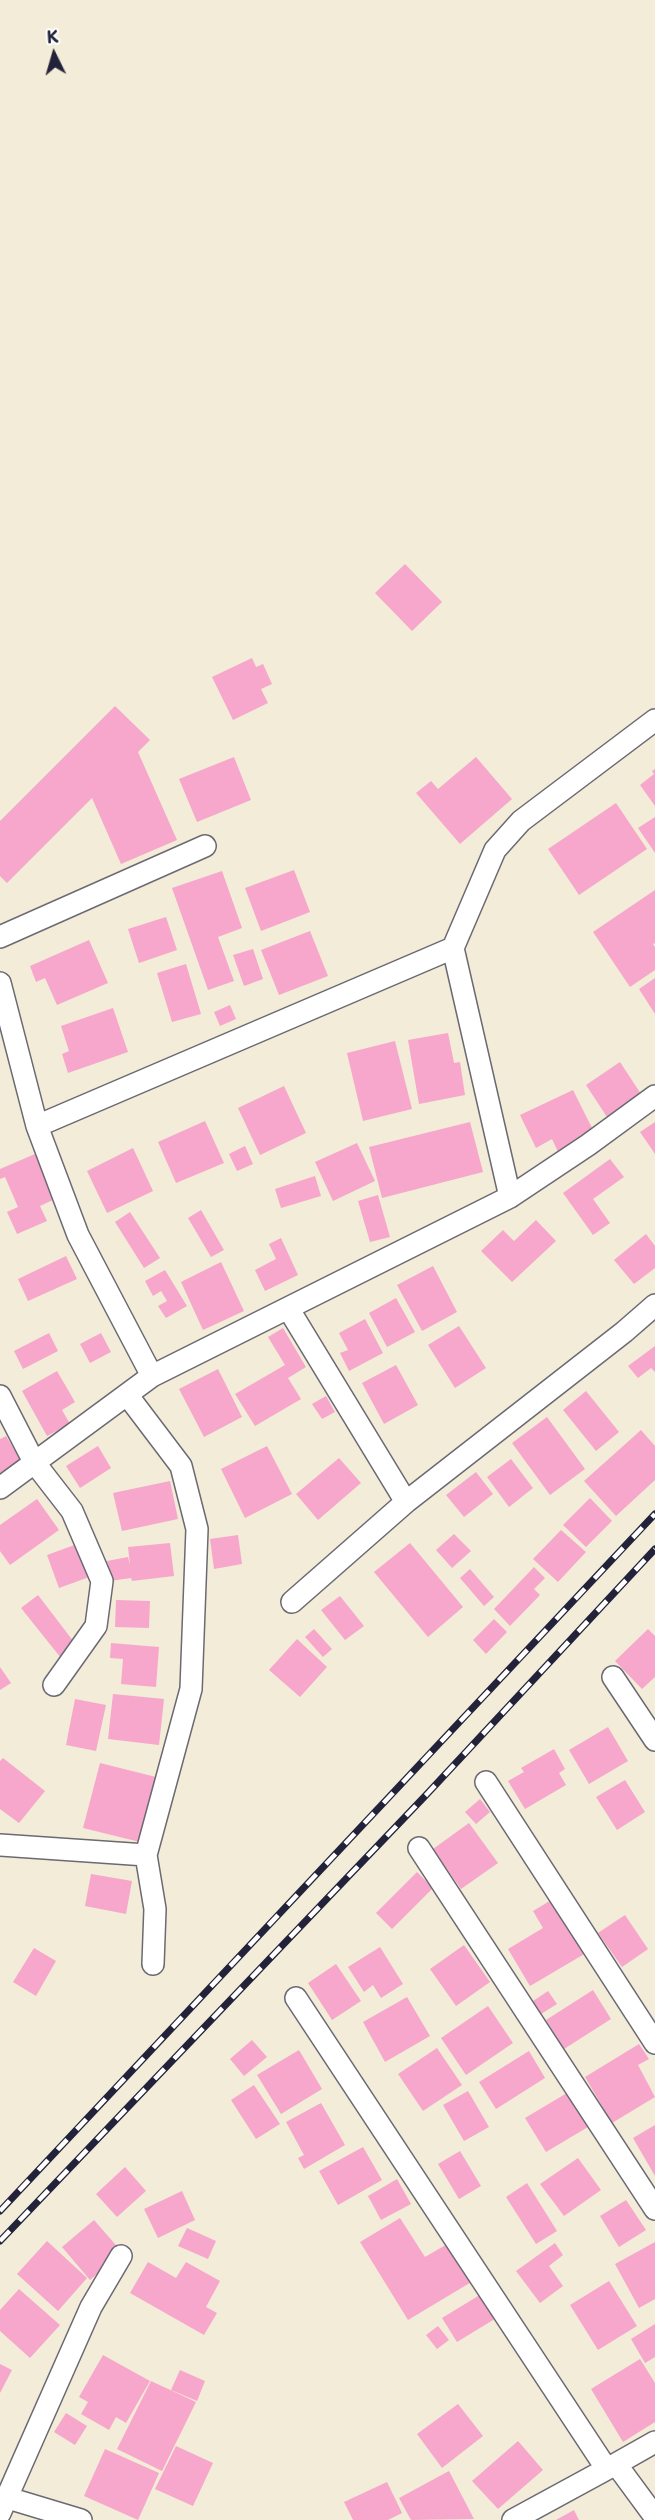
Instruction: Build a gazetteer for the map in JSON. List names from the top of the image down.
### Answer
{
  "north": "top"
}
